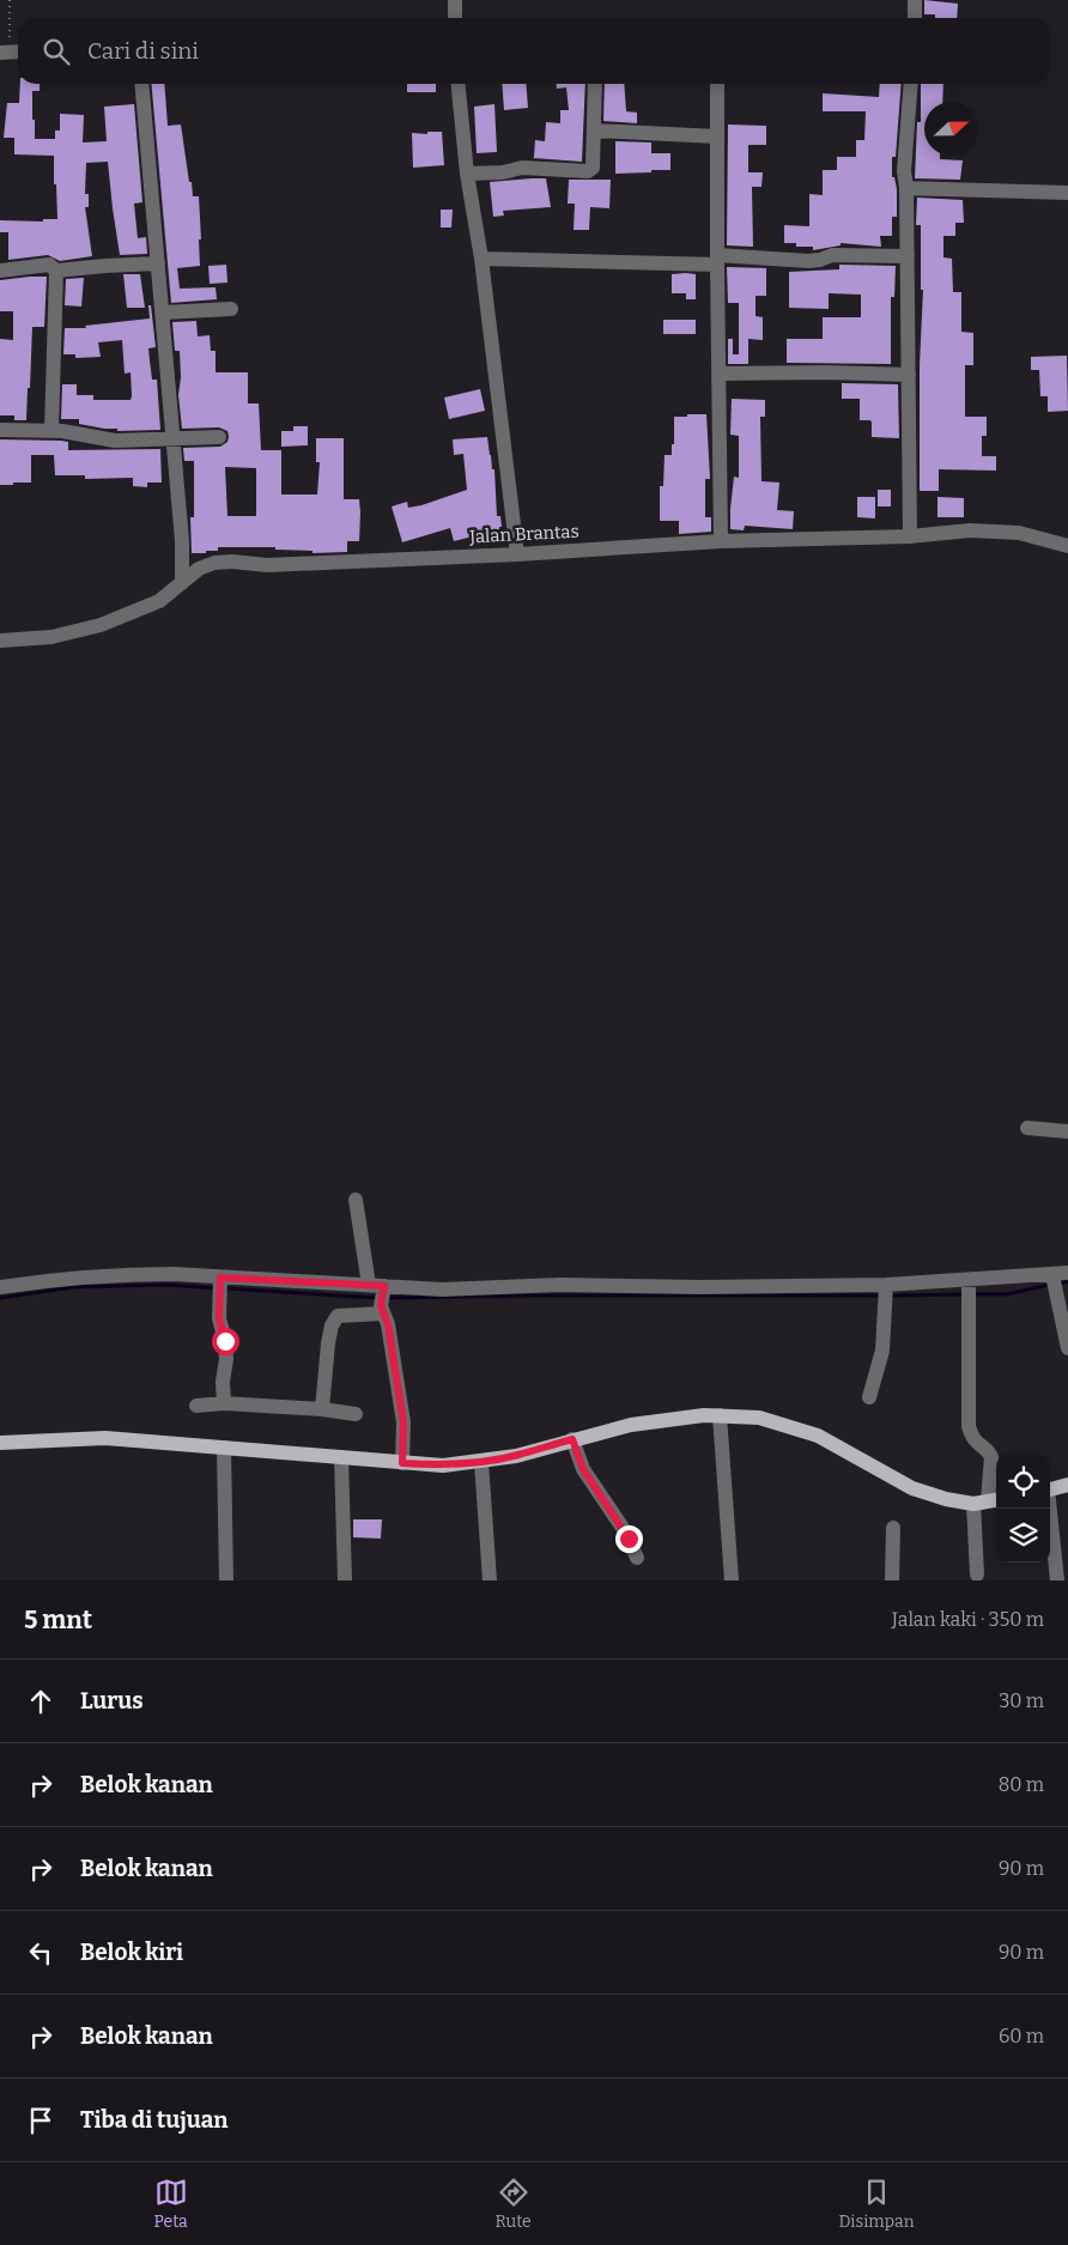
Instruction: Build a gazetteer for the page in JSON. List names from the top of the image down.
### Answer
{
  "streets": {
    "street": ["Jalan Brantas"]
  },
  "north": "right",
  "page": {
    "search": "Cari di sini",
    "heading": ["5 mnt", "Jalan kaki · 350 m"],
    "list": [
      ["Lurus", "30 m"],
      ["Belok kanan", "80 m"],
      ["Belok kanan", "90 m"],
      ["Belok kiri", "90 m"],
      ["Belok kanan", "60 m"],
      "Tiba di tujuan"
    ],
    "nav": ["Peta", "Rute", "Disimpan"]
  }
}
